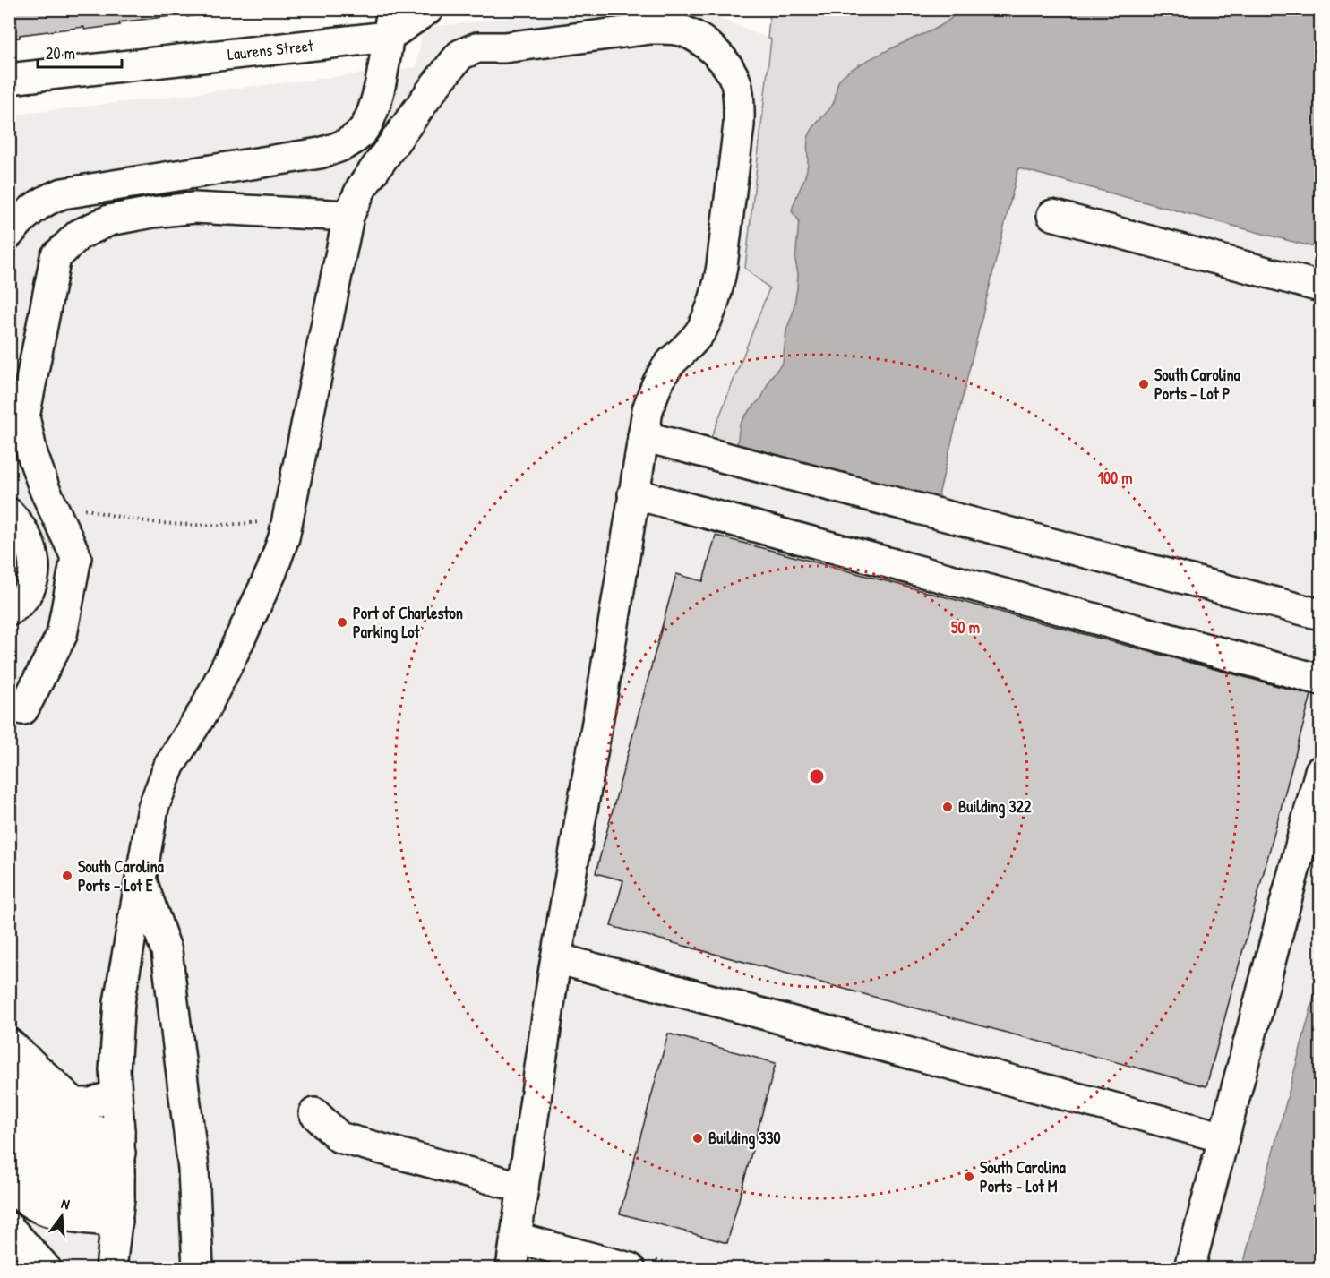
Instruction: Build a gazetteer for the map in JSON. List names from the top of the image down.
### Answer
{
  "streets": {
    "street": ["Laurens Street"]
  },
  "places": [
    "South Carolina Ports - Lot P",
    "Port of Charleston Parking Lot",
    "Building 322",
    "South Carolina Ports - Lot E",
    "Building 330",
    "South Carolina Ports - Lot M"
  ],
  "scale_bar": "20 m",
  "north": "top",
  "rings": ["100 m", "50 m"]
}
